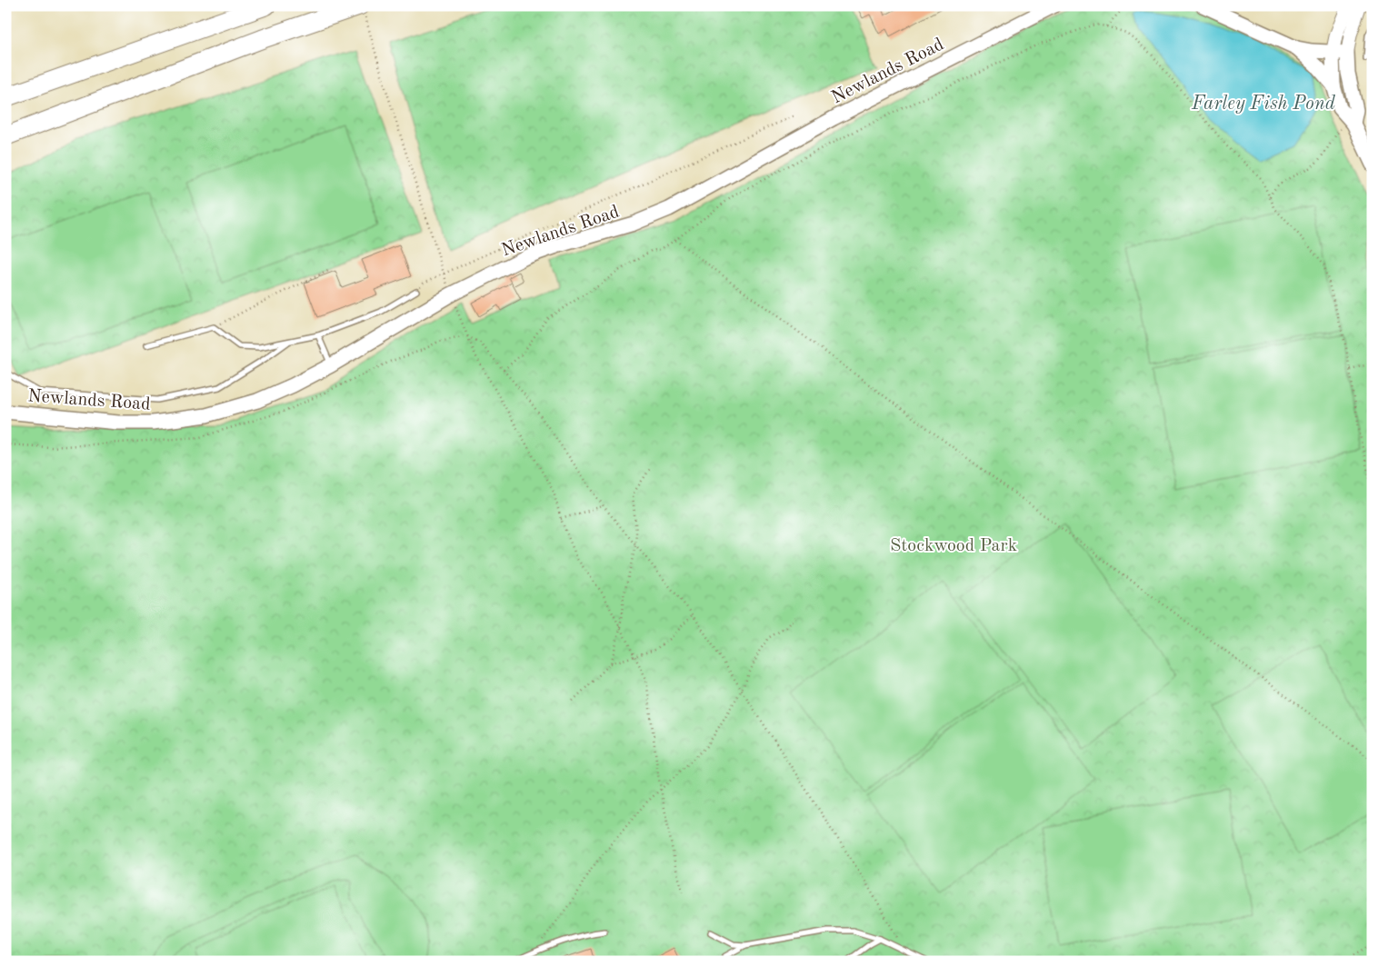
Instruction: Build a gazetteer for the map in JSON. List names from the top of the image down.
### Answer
{
  "streets": {
    "main road": ["Newlands Road"]
  },
  "water": ["Farley Fish Pond"],
  "parks": ["Stockwood Park"]
}
